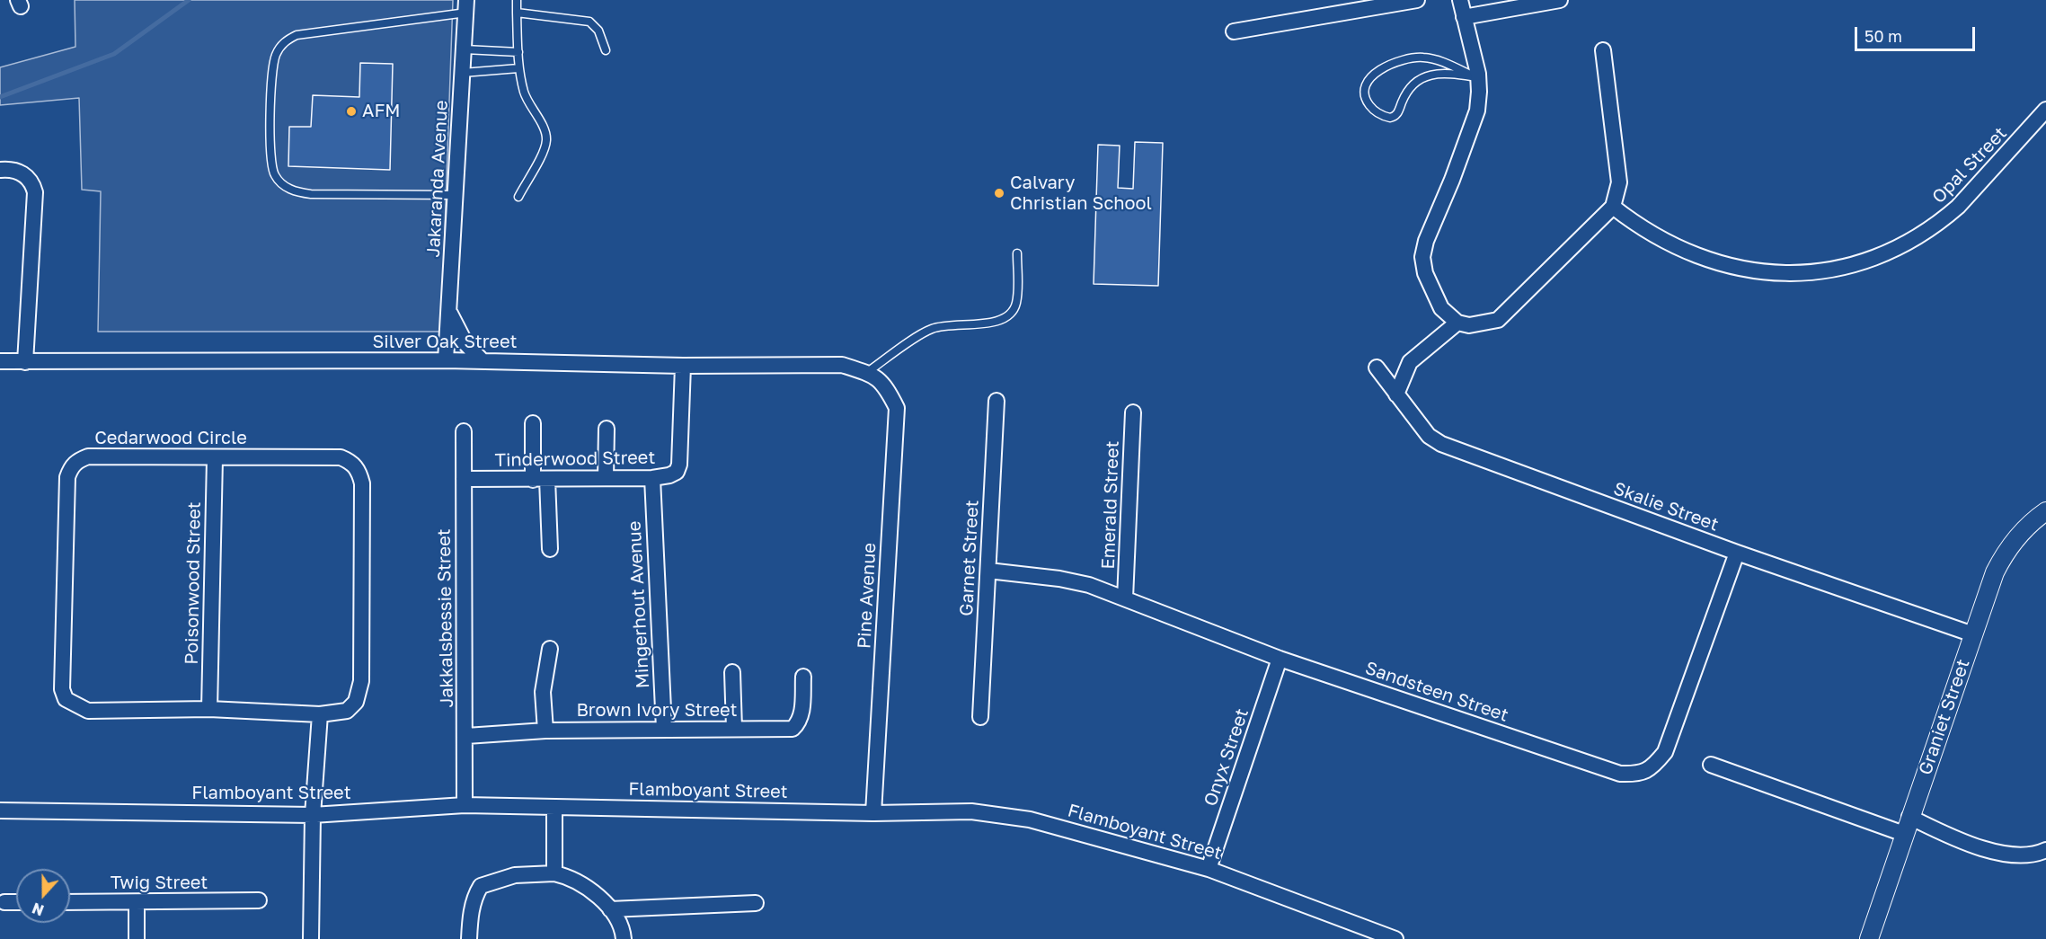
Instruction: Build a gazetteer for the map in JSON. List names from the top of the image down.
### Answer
{
  "streets": {
    "street": [
      "Opal Street",
      "Jakaranda Avenue",
      "Silver Oak Street",
      "Cedarwood Circle",
      "Tinderwood Street",
      "Emerald Street",
      "Skalie Street",
      "Garnet Street",
      "Poisonwood Street",
      "Pine Avenue",
      "Mingerhout Avenue",
      "Jakkalsbessie Street",
      "Sandsteen Street",
      "Brown Ivory Street",
      "Graniet Street",
      "Onyx Street",
      "Flamboyant Street",
      "Twig Street"
    ]
  },
  "crossings": [
    ["Jakaranda Avenue", "Silver Oak Street"],
    ["Silver Oak Street", "Tinderwood Street"],
    ["Silver Oak Street", "Pine Avenue"],
    ["Cedarwood Circle", "Poisonwood Street"],
    ["Tinderwood Street", "Mingerhout Avenue"],
    ["Tinderwood Street", "Jakkalsbessie Street"],
    ["Emerald Street", "Sandsteen Street"],
    ["Skalie Street", "Sandsteen Street"],
    ["Skalie Street", "Graniet Street"],
    ["Garnet Street", "Sandsteen Street"],
    ["Pine Avenue", "Flamboyant Street"],
    ["Mingerhout Avenue", "Brown Ivory Street"],
    ["Jakkalsbessie Street", "Brown Ivory Street"],
    ["Jakkalsbessie Street", "Flamboyant Street"],
    ["Sandsteen Street", "Onyx Street"],
    ["Onyx Street", "Flamboyant Street"]
  ],
  "places": ["AFM", "Calvary Christian School"],
  "scale_bar": "50 m",
  "north": "bottom"
}
